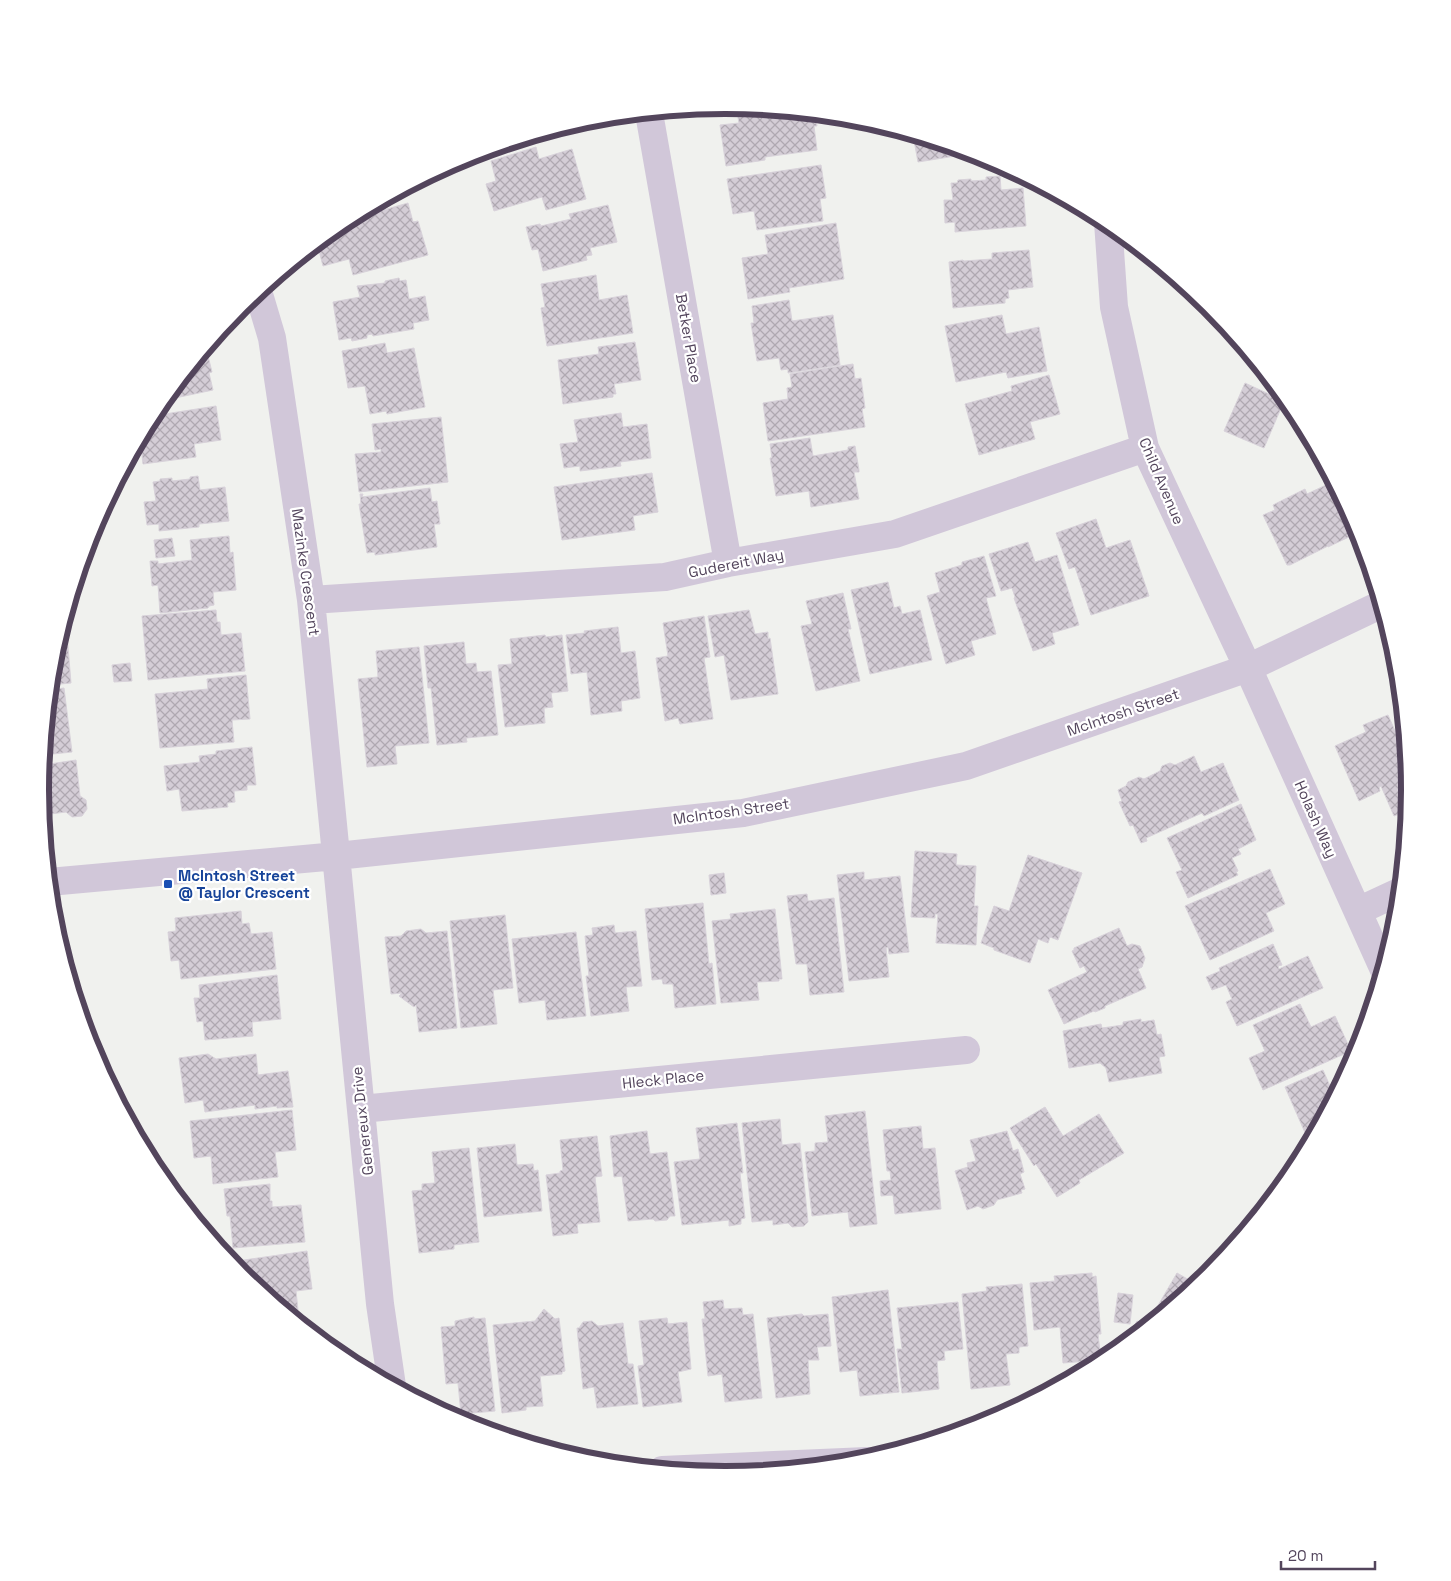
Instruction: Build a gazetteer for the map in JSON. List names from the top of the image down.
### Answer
{
  "streets": {
    "street": [
      "Betker Place",
      "Child Avenue",
      "Gudereit Way",
      "Mazinke Crescent",
      "McIntosh Street",
      "Holash Way",
      "Hleck Place",
      "Genereux Drive"
    ]
  },
  "crossings": [
    ["Betker Place", "Gudereit Way"],
    ["Child Avenue", "Gudereit Way"],
    ["Child Avenue", "McIntosh Street"],
    ["Child Avenue", "Holash Way"],
    ["Gudereit Way", "Mazinke Crescent"],
    ["Mazinke Crescent", "McIntosh Street"],
    ["Mazinke Crescent", "Genereux Drive"],
    ["McIntosh Street", "Holash Way"],
    ["McIntosh Street", "Genereux Drive"],
    ["Hleck Place", "Genereux Drive"]
  ],
  "places": {
    "transit": ["McIntosh Street @ Taylor Crescent"]
  },
  "scale_bar": "20 m"
}
